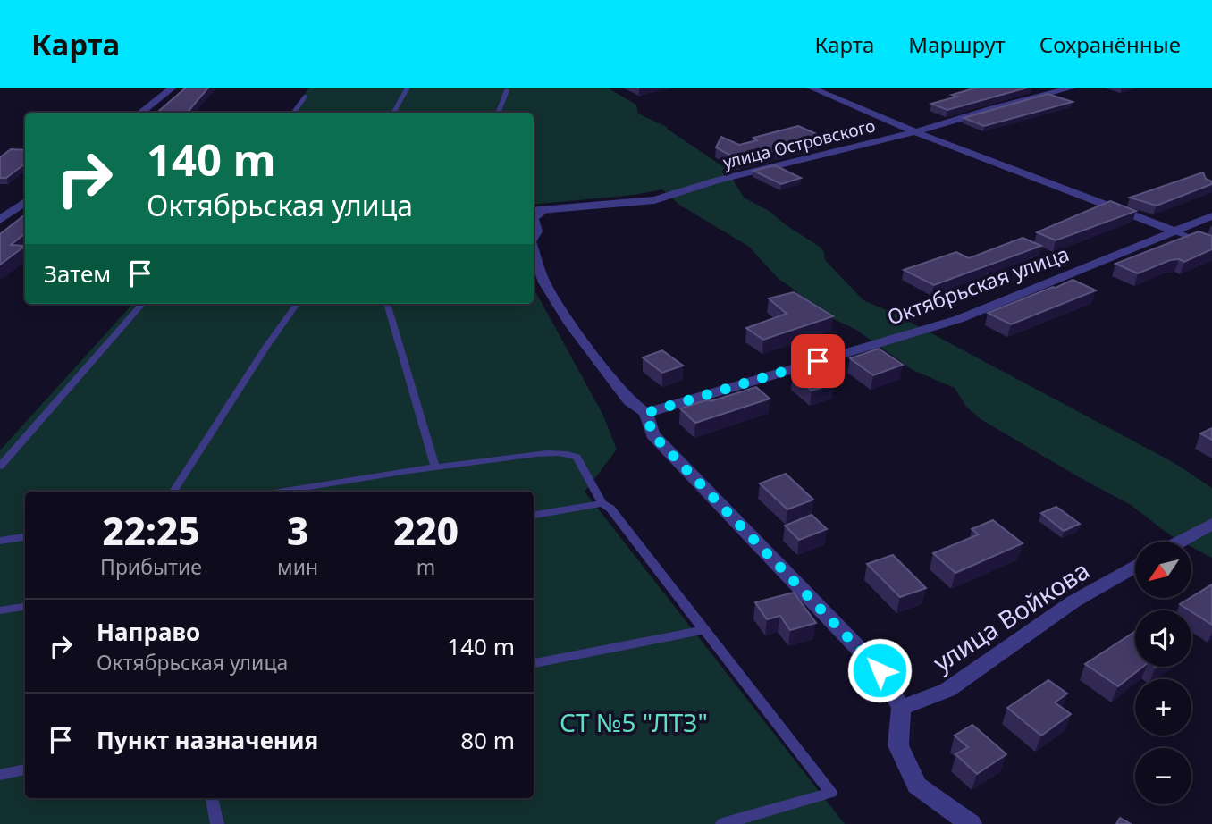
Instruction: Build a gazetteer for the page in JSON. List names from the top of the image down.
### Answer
{
  "streets": {
    "street": ["улица Островского", "Октябрьская улица", "улица Войкова"]
  },
  "parks": ["СТ №5 \"ЛТЗ\""],
  "north": "bottom left",
  "page": {
    "header": "Карта",
    "nav": ["Карта", "Маршрут", "Сохранённые"],
    "turn": ["140 m", "Октябрьская улица"],
    "then": "Затем",
    "eta": [
      "22:25",
      "Прибытие",
      "3",
      "мин",
      "220",
      "m"
    ],
    "map_buttons": ["+", "−"],
    "list": [
      {
        "name": "Направо",
        "note": "Октябрьская улица",
        "value": "140 m"
      },
      {
        "name": "Пункт назначения",
        "value": "80 m"
      }
    ]
  }
}
